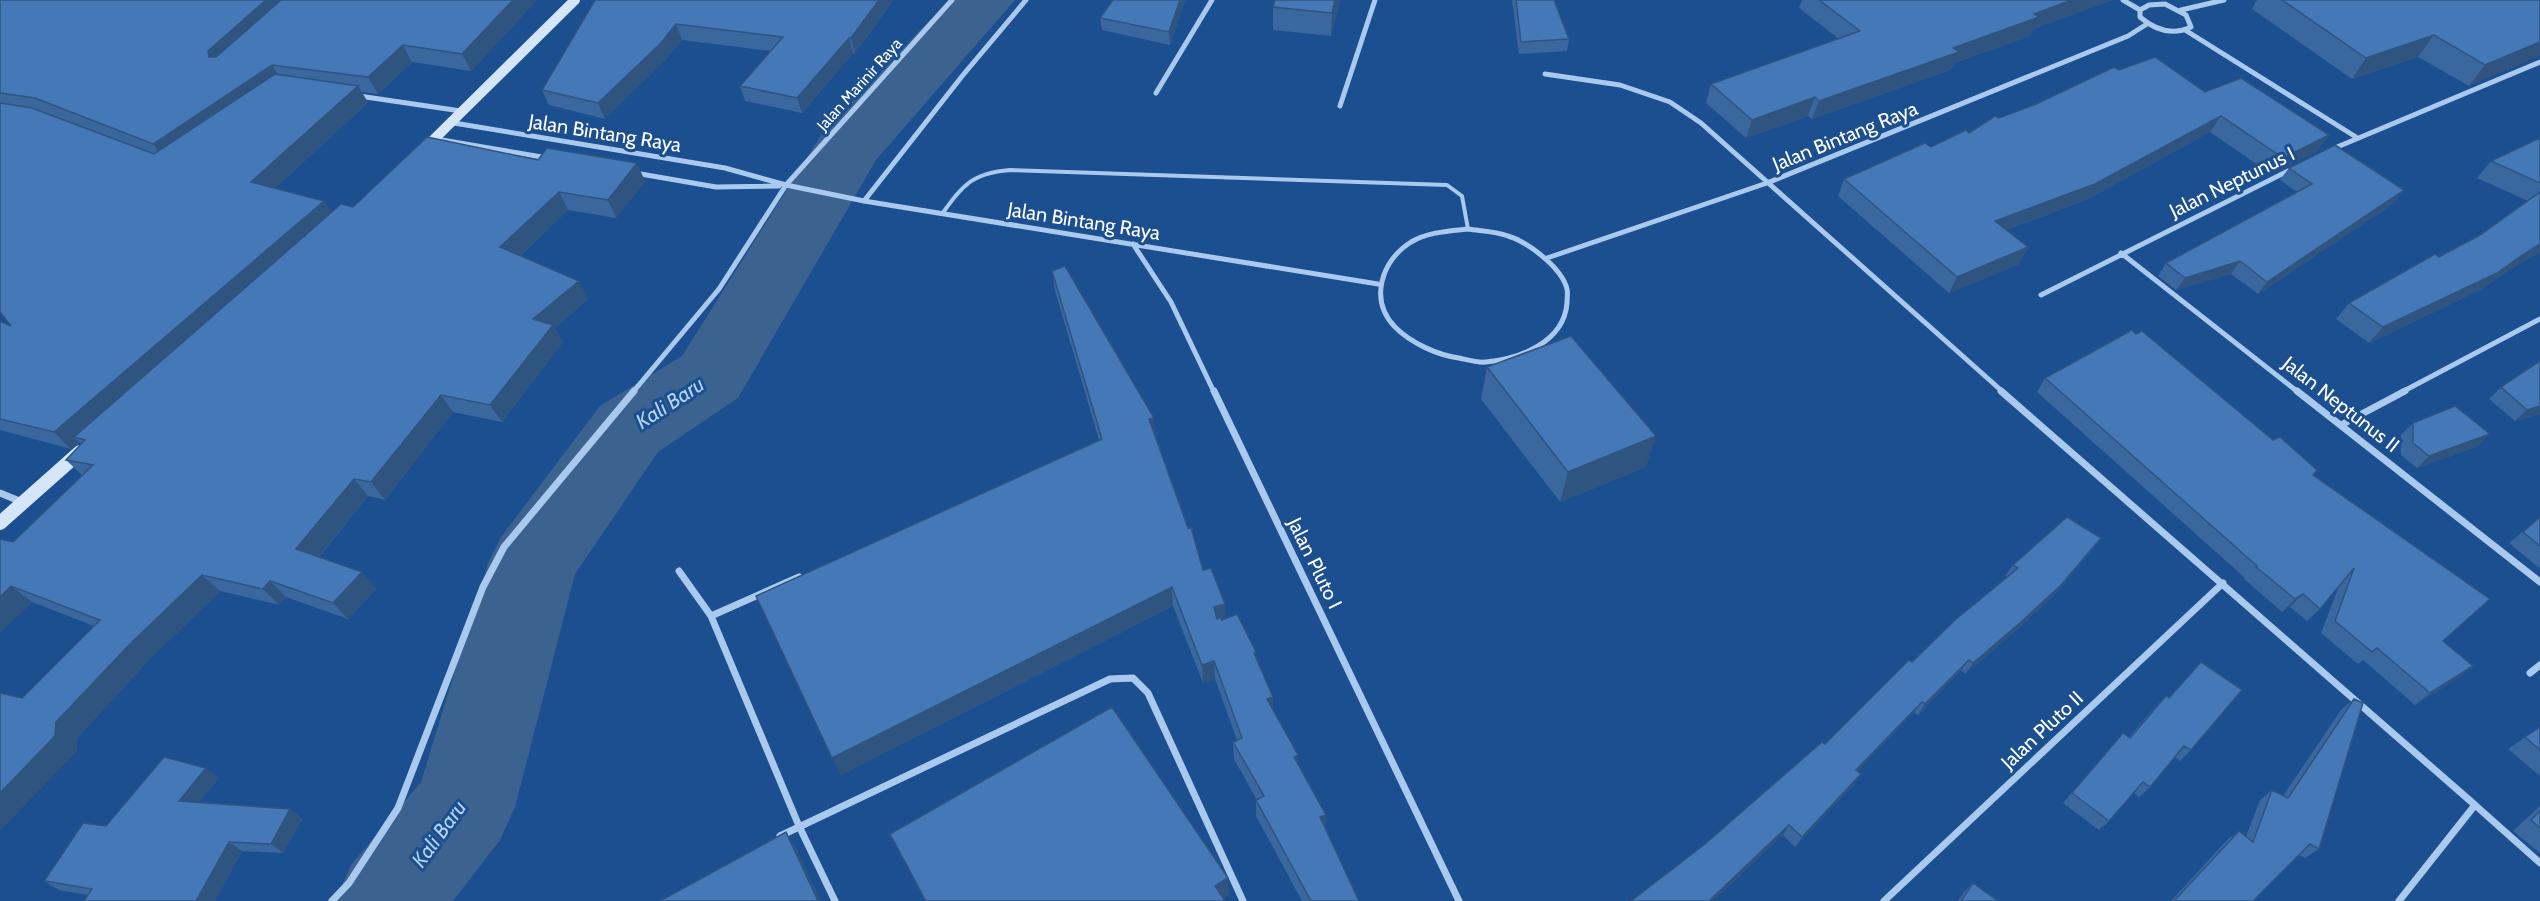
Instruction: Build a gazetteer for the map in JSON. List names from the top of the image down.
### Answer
{
  "streets": {
    "street": [
      "Jalan Marinir Raya",
      "Jalan Bintang Raya",
      "Jalan Neptunus I",
      "Jalan Neptunus II",
      "Jalan Pluto I",
      "Jalan Pluto II"
    ]
  },
  "crossings": [
    ["Jalan Marinir Raya", "Jalan Bintang Raya"],
    ["Jalan Bintang Raya", "Jalan Pluto I"],
    ["Jalan Neptunus I", "Jalan Neptunus II"]
  ],
  "water": ["Kali Baru"]
}
